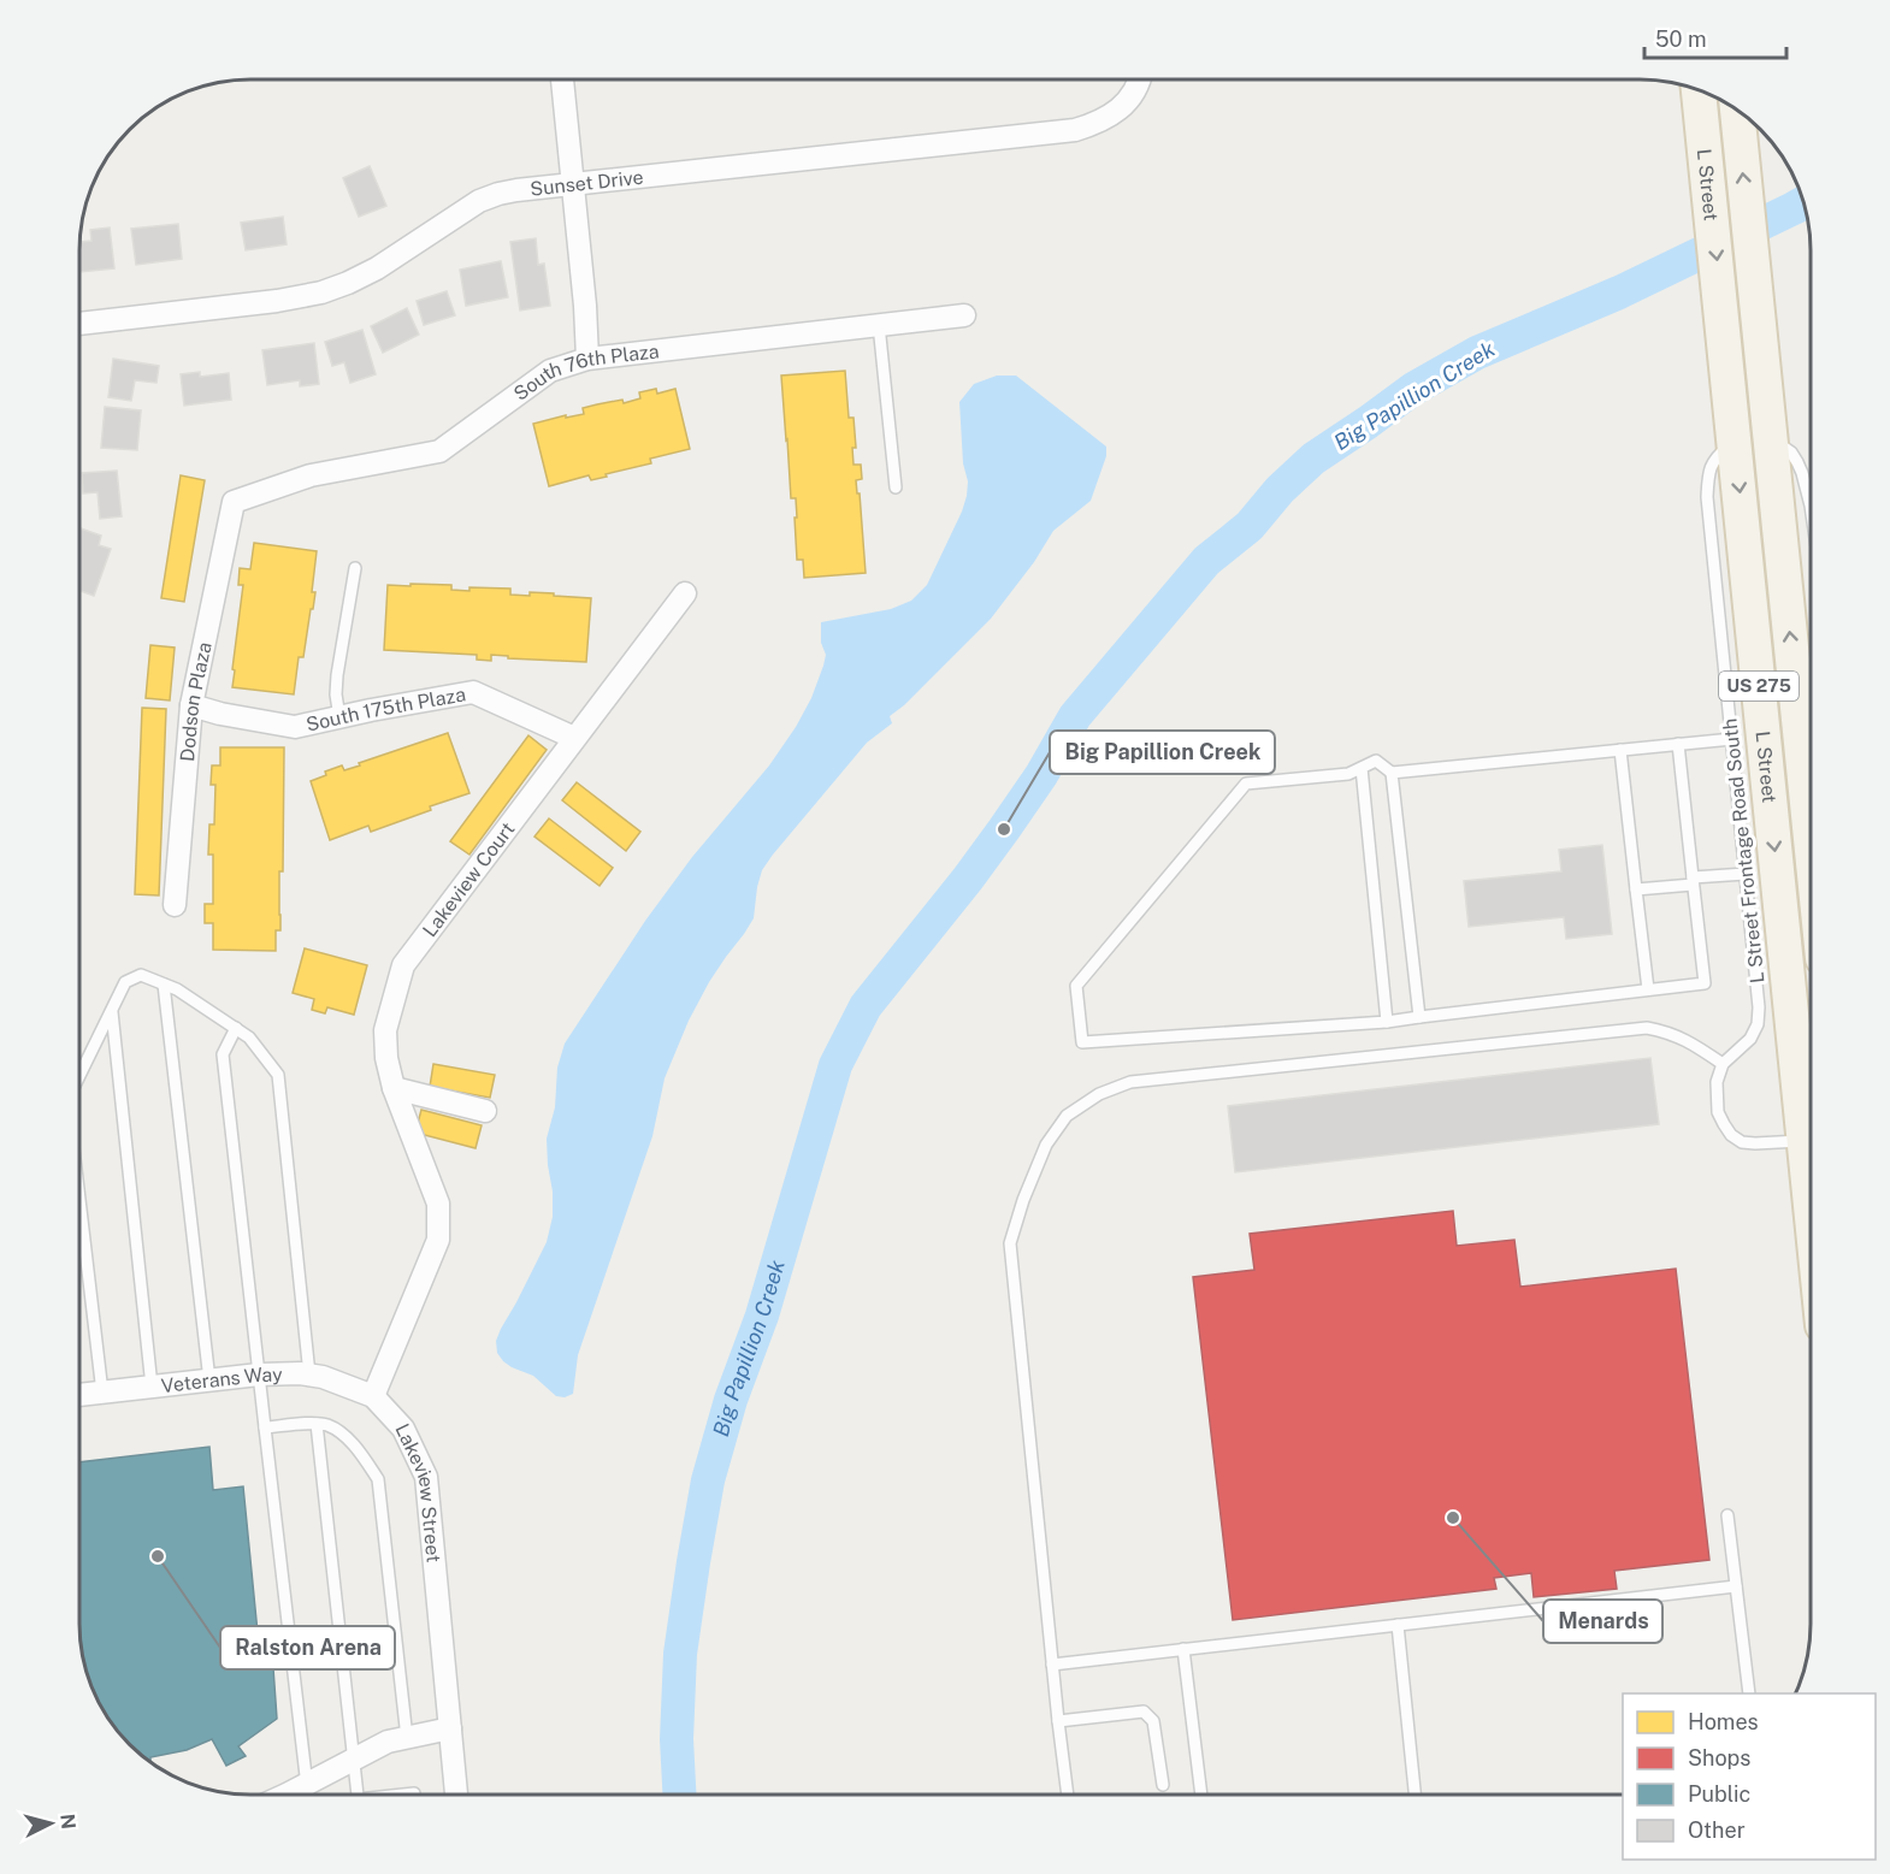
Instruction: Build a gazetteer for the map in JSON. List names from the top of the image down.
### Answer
{
  "streets": {
    "main road": ["L Street", "US 275"],
    "street": [
      "Sunset Drive",
      "South 76th Plaza",
      "Dodson Plaza",
      "South 175th Plaza",
      "Lakeview Court",
      "Veterans Way",
      "Lakeview Street"
    ],
    "lane": ["L Street Frontage Road South"]
  },
  "crossings": [
    ["L Street", "L Street Frontage Road South"],
    ["South 76th Plaza", "Dodson Plaza"],
    ["Dodson Plaza", "South 175th Plaza"],
    ["South 175th Plaza", "Lakeview Court"],
    ["Lakeview Court", "Veterans Way"],
    ["Lakeview Court", "Lakeview Street"],
    ["Veterans Way", "Lakeview Street"]
  ],
  "water": ["Big Papillion Creek"],
  "places": ["Big Papillion Creek", "Menards", "Ralston Arena"],
  "legend": [
    "Homes",
    "Shops",
    "Public",
    "Other"
  ],
  "scale_bar": "50 m",
  "north": "right"
}
